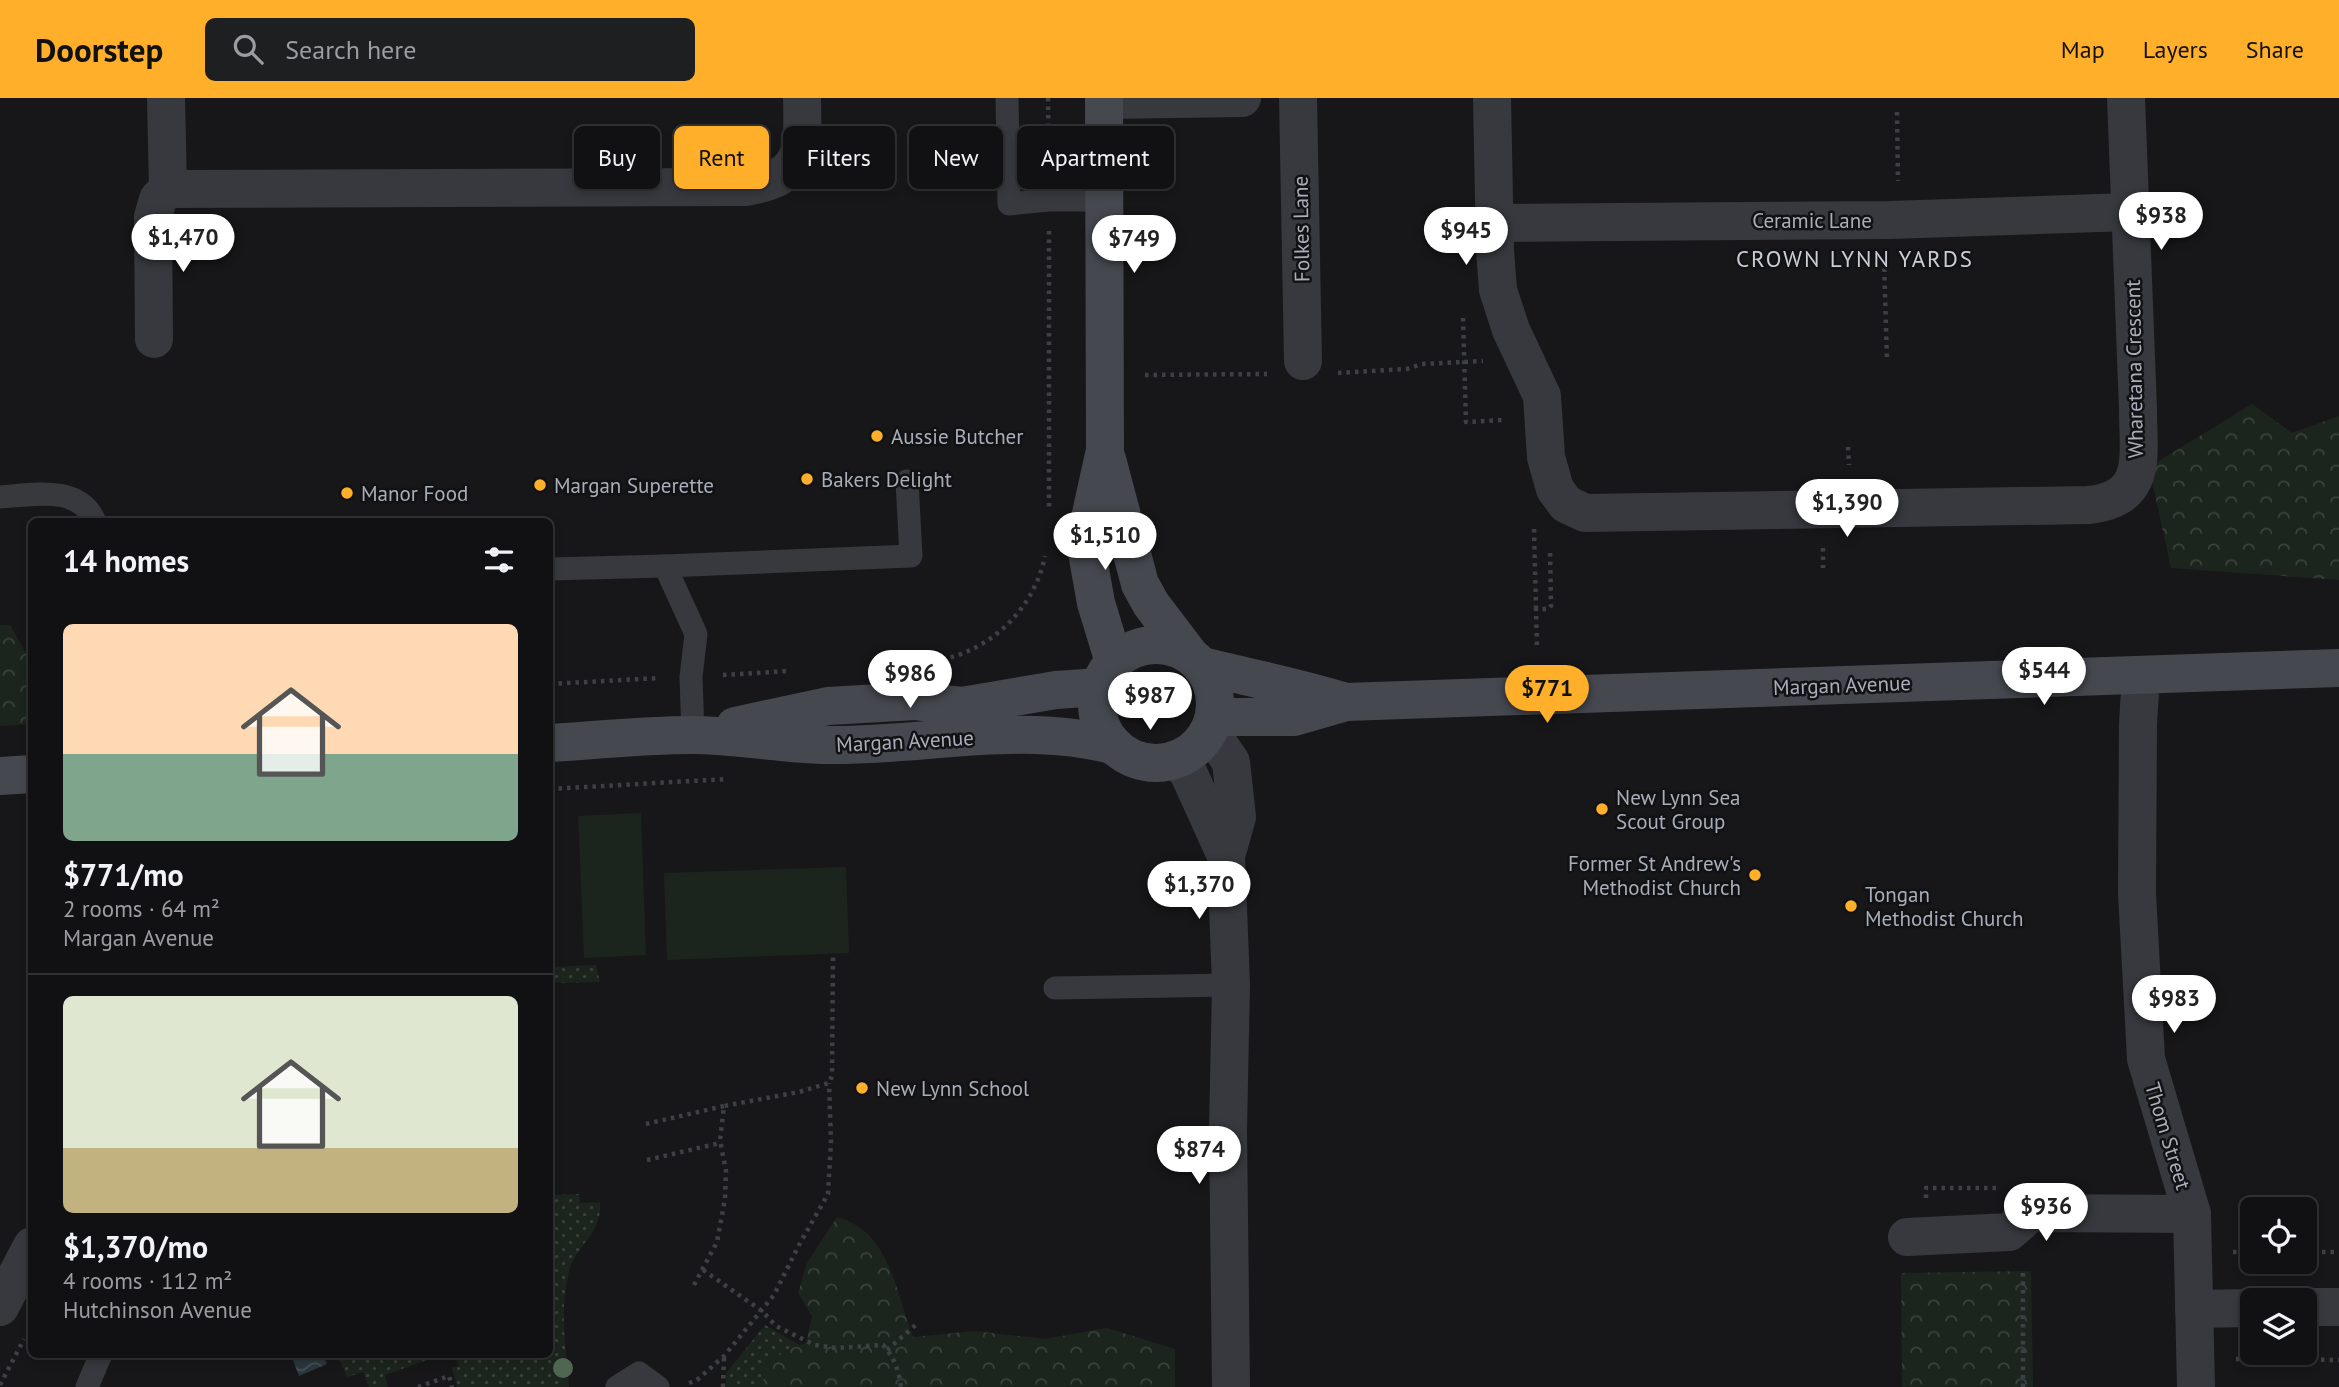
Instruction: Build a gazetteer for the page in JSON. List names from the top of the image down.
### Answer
{
  "streets": {
    "main road": ["Margan Avenue"],
    "street": [
      "Ceramic Lane",
      "Folkes Lane",
      "Wharetana Crescent",
      "Thom Street"
    ]
  },
  "crossings": [
    ["Ceramic Lane", "Wharetana Crescent"],
    ["Margan Avenue", "Thom Street"]
  ],
  "districts": ["CROWN LYNN YARDS"],
  "places": [
    "Aussie Butcher",
    "Bakers Delight",
    "Margan Superette",
    "Manor Food",
    "New Lynn Sea Scout Group",
    "Former St Andrew's Methodist Church",
    "Tongan Methodist Church",
    "New Lynn School"
  ],
  "page": {
    "header": "Doorstep",
    "search": "Search here",
    "nav": ["Map", "Layers", "Share"],
    "chip": [
      "Buy",
      "Rent",
      "Filters",
      "New",
      "Apartment"
    ],
    "price": [
      "$938",
      "$945",
      "$1,470",
      "$749",
      "$1,390",
      "$1,510",
      "$544",
      "$986",
      "$771",
      "$987",
      "$1,370",
      "$983",
      "$874",
      "$936"
    ],
    "heading": "14 homes",
    "list": [
      {
        "name": "$771/mo",
        "note": "2 rooms · 64 m² · Margan Avenue"
      },
      {
        "name": "$1,370/mo",
        "note": "4 rooms · 112 m² · Hutchinson Avenue"
      }
    ]
  }
}
